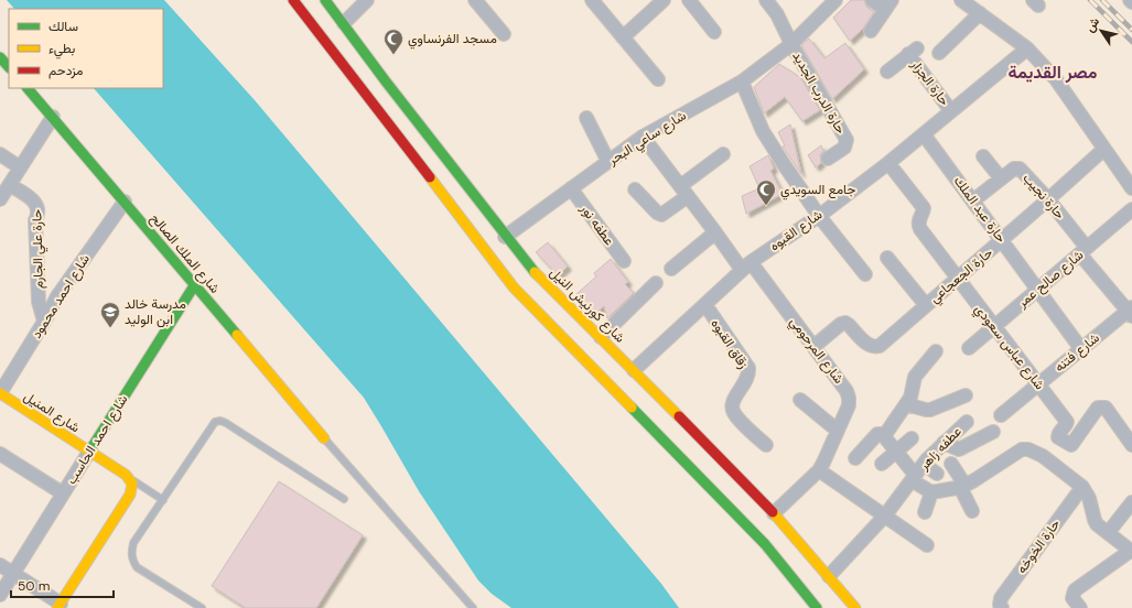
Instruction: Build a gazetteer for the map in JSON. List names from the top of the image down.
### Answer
{
  "streets": {
    "main road": [
      "شارع الملك الصالح",
      "شارع كورنيش النيل",
      "شارع المنيل",
      "شارع احمد الحاسب"
    ],
    "street": [
      "حارة الجزار",
      "حارة الدرب الجديد",
      "شارع ساعي البحر",
      "حارة نجيب",
      "حارة عبد الملك",
      "عطفه نور",
      "شارع القبوه",
      "حارة علي الجارم",
      "حارة الجعجاعي",
      "شارع صالح عمر",
      "شارع احمد محمود",
      "زقاق القبوه",
      "شارع عباس سعودي",
      "شارع المرحومي",
      "شارع فتنه",
      "عطفه زاهر",
      "حارة الخوخه"
    ]
  },
  "crossings": [
    ["حارة الجزار", "شارع القبوه"],
    ["حارة الدرب الجديد", "شارع ساعي البحر"],
    ["شارع ساعي البحر", "عطفه نور"],
    ["شارع ساعي البحر", "شارع كورنيش النيل"],
    ["شارع ساعي البحر", "شارع المرحومي"],
    ["حارة نجيب", "حارة عبد الملك"],
    ["حارة نجيب", "حارة الجعجاعي"],
    ["حارة نجيب", "شارع صالح عمر"],
    ["حارة نجيب", "شارع فتنه"],
    ["حارة عبد الملك", "شارع القبوه"],
    ["حارة عبد الملك", "حارة الجعجاعي"],
    ["حارة عبد الملك", "شارع صالح عمر"],
    ["حارة عبد الملك", "شارع فتنه"],
    ["شارع القبوه", "شارع كورنيش النيل"],
    ["شارع القبوه", "زقاق القبوه"],
    ["شارع القبوه", "شارع عباس سعودي"],
    ["شارع القبوه", "شارع المرحومي"],
    ["حارة علي الجارم", "شارع احمد محمود"],
    ["شارع الملك الصالح", "شارع احمد محمود"],
    ["شارع الملك الصالح", "شارع احمد الحاسب"],
    ["حارة الجعجاعي", "شارع عباس سعودي"],
    ["حارة الجعجاعي", "شارع المرحومي"],
    ["شارع صالح عمر", "شارع عباس سعودي"],
    ["شارع احمد محمود", "شارع المنيل"],
    ["شارع كورنيش النيل", "شارع المرحومي"],
    ["شارع عباس سعودي", "شارع فتنه"],
    ["شارع المنيل", "شارع احمد الحاسب"]
  ],
  "districts": ["مصر القديمة"],
  "places": {
    "mosque": ["مسجد الفرنساوي", "جامع السويدي"],
    "school or university": ["مدرسة خالد ابن الوليد"]
  },
  "legend": ["سالك", "بطيء", "مزدحم"],
  "scale_bar": "50 m",
  "north": "top left"
}
